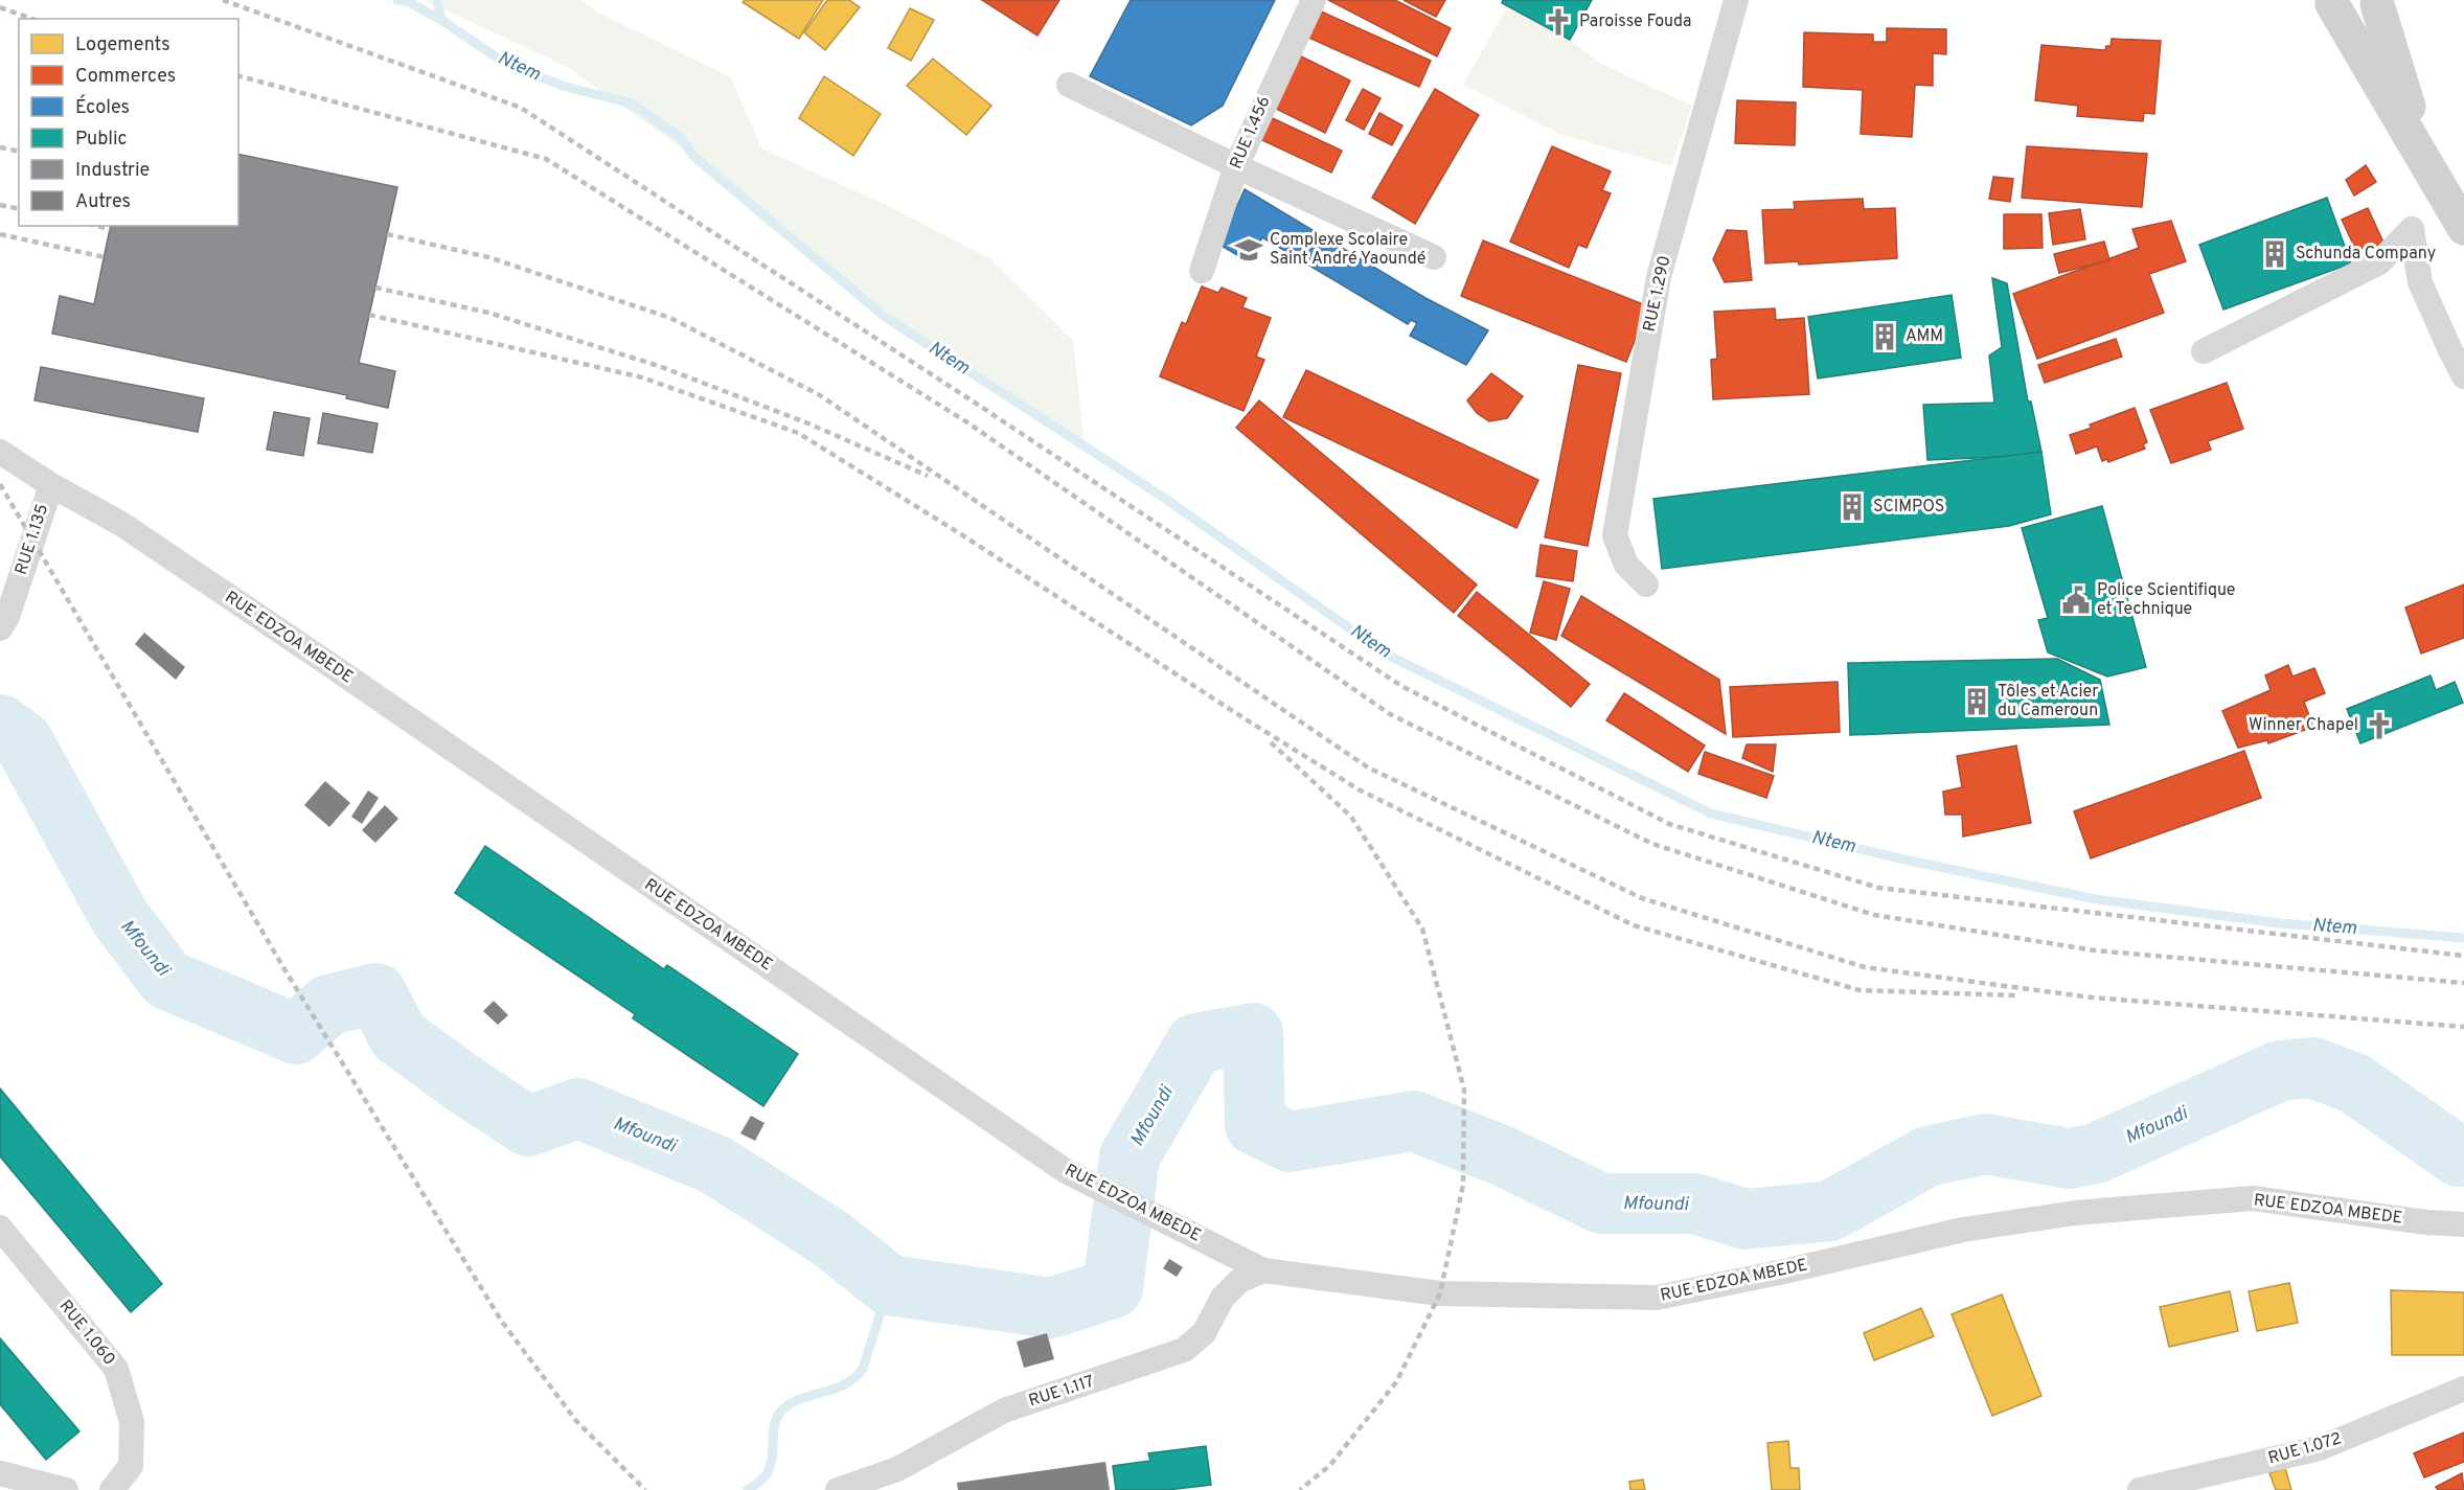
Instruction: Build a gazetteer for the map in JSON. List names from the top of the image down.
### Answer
{
  "streets": {
    "street": [
      "RUE 1.456",
      "RUE 1.290",
      "RUE 1.135",
      "RUE EDZOA MBEDE",
      "RUE 1.060",
      "RUE 1.117",
      "RUE 1.072"
    ]
  },
  "crossings": [
    ["RUE 1.135", "RUE EDZOA MBEDE"],
    ["RUE EDZOA MBEDE", "RUE 1.117"]
  ],
  "water": ["Ntem", "Mfoundi"],
  "places": {
    "church": ["Paroisse Fouda", "Winner Chapel"],
    "school or university": ["Complexe Scolaire Saint André Yaoundé"],
    "building": [
      "Schunda Company",
      "AMM",
      "SCIMPOS",
      "Tôles et Acier du Cameroun"
    ],
    "public building": ["Police Scientifique et Technique"]
  },
  "legend": [
    "Logements",
    "Commerces",
    "Écoles",
    "Public",
    "Industrie",
    "Autres"
  ]
}
